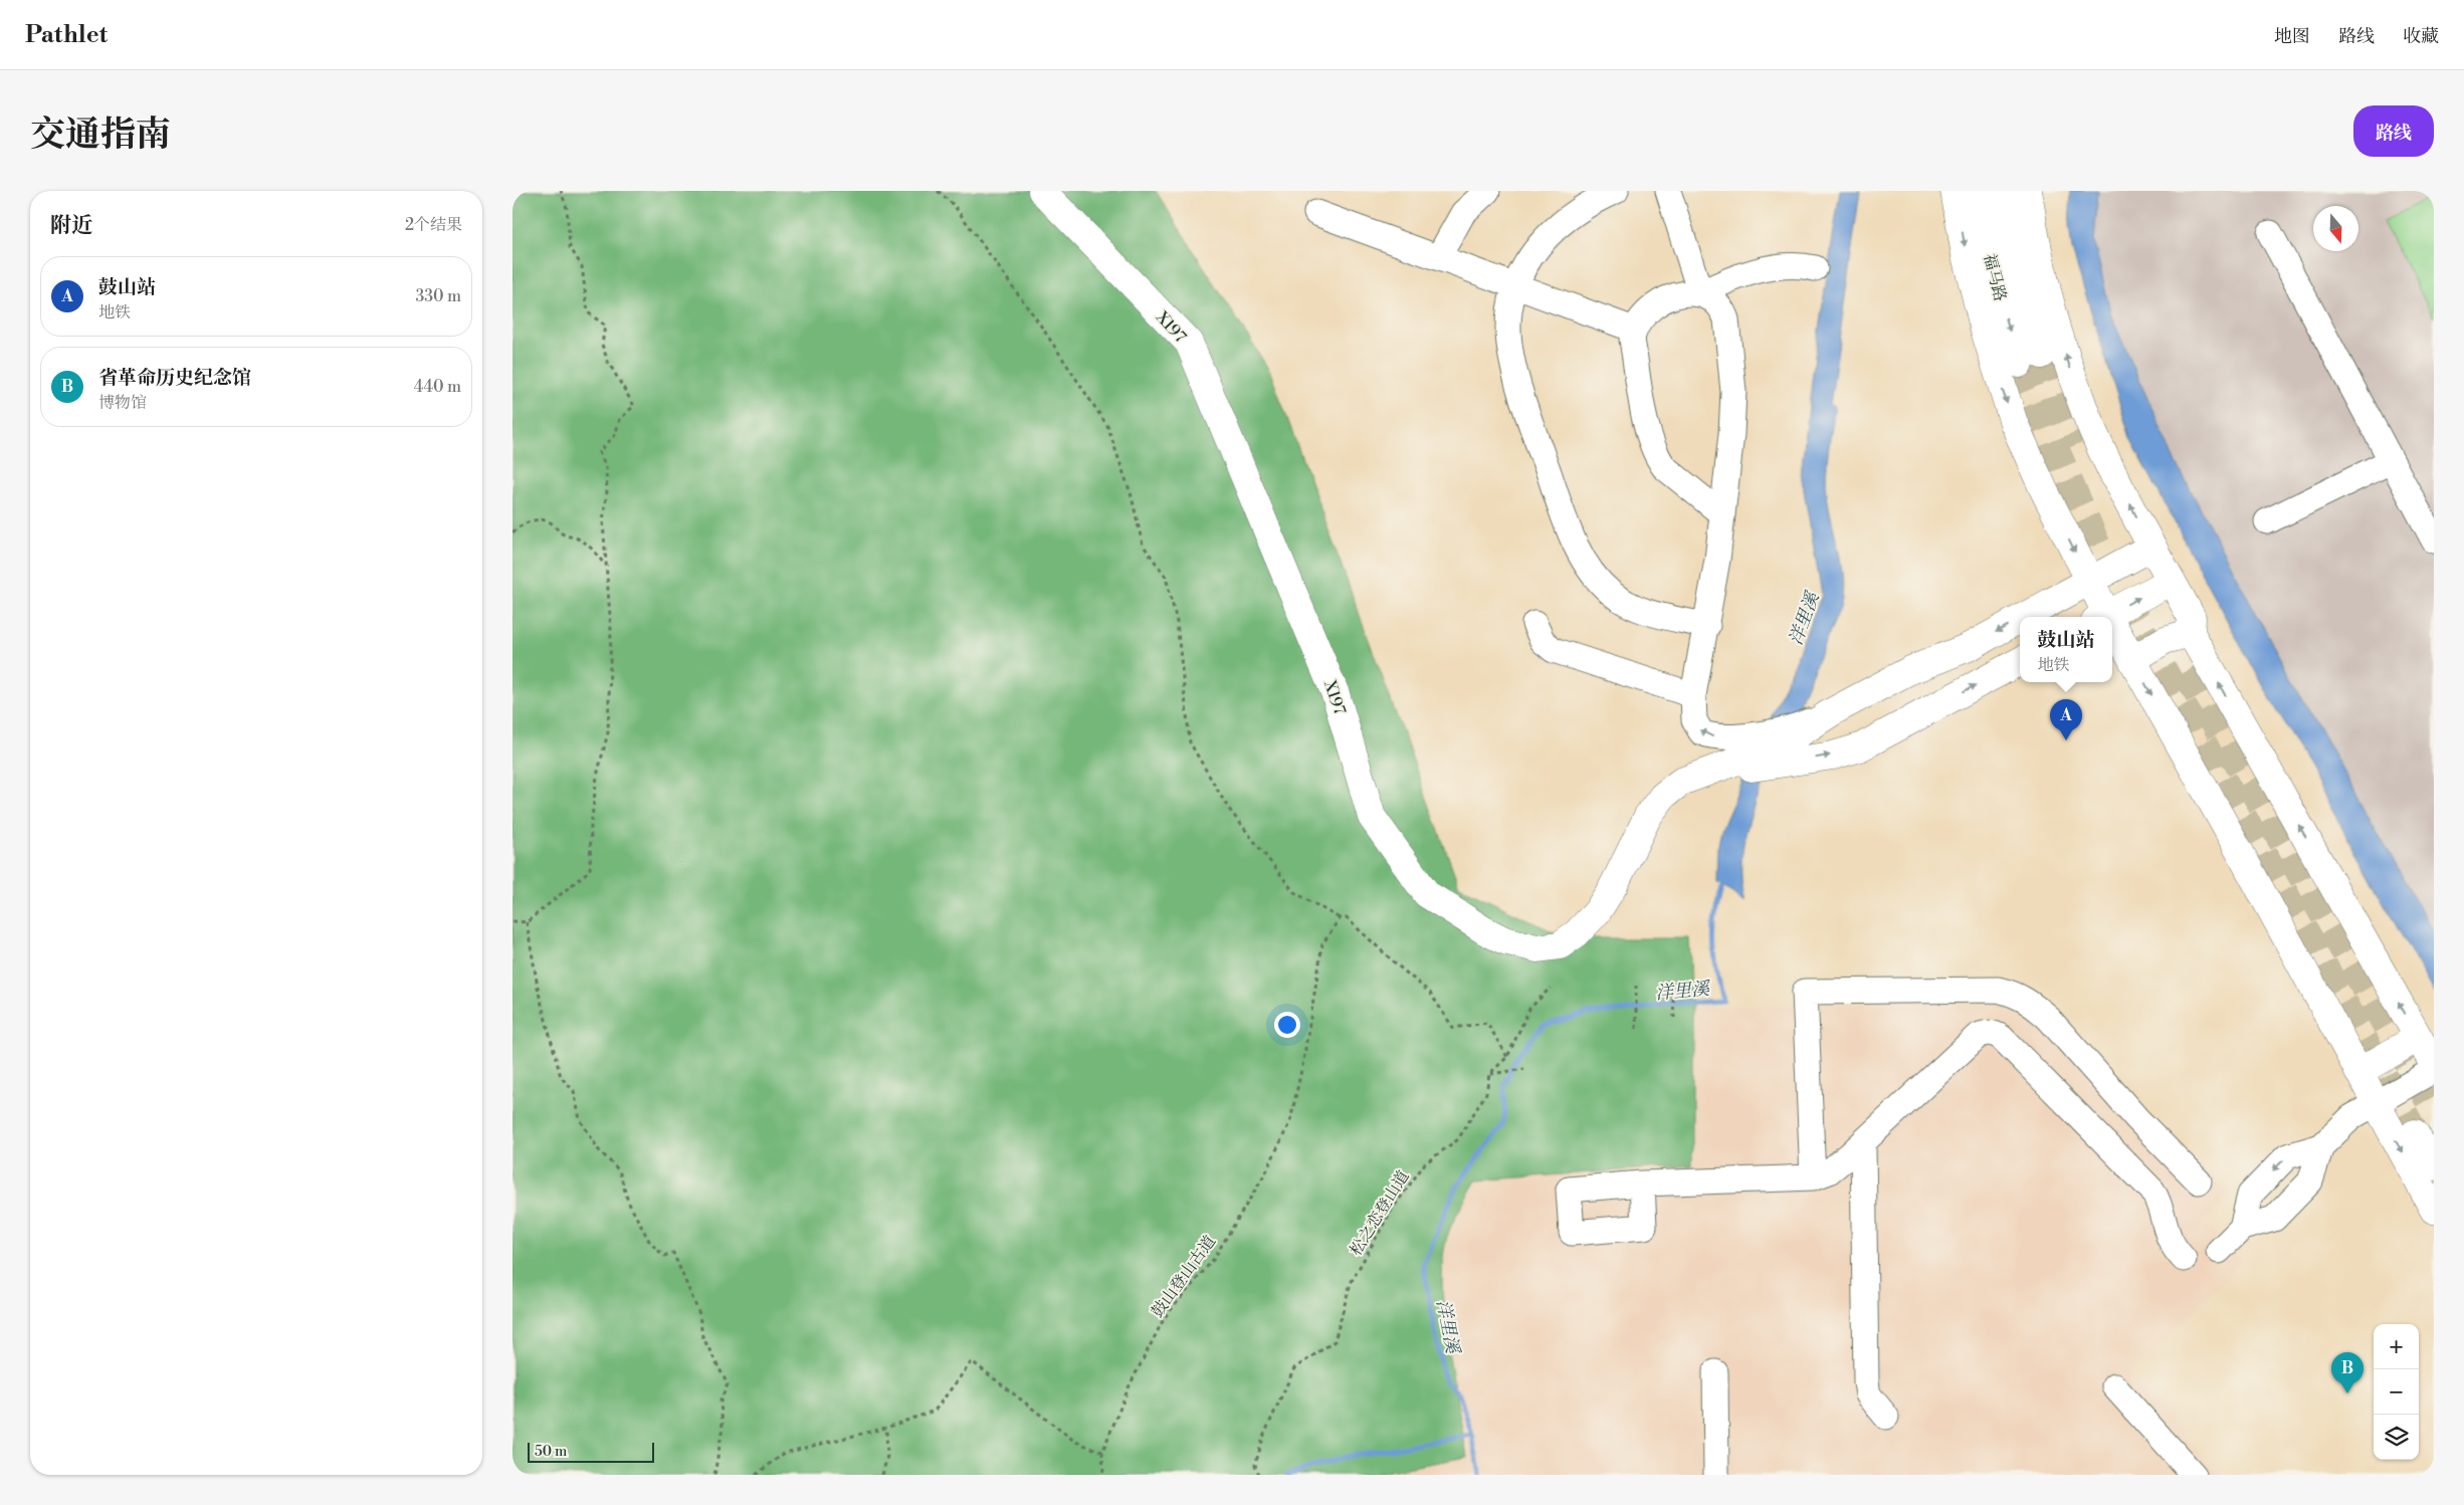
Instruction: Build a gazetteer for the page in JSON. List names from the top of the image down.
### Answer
{
  "streets": {
    "main road": ["福马路", "X197"],
    "path": ["松之恋登山道", "鼓山登山古道"]
  },
  "water": ["洋里溪"],
  "scale_bar": "50 m",
  "north": "bottom",
  "page": {
    "header": "Pathlet",
    "nav": ["地图", "路线", "收藏"],
    "title": "交通指南",
    "buttons": "路线",
    "heading": ["附近", "2个结果"],
    "list": [
      {
        "mark": "A",
        "name": "鼓山站",
        "note": "地铁",
        "value": "330 m"
      },
      {
        "mark": "B",
        "name": "省革命历史纪念馆",
        "note": "博物馆",
        "value": "440 m"
      }
    ],
    "popup": ["鼓山站", "地铁"],
    "pins": ["A", "B"],
    "map_buttons": ["+", "−"],
    "scale": "50 m"
  }
}
